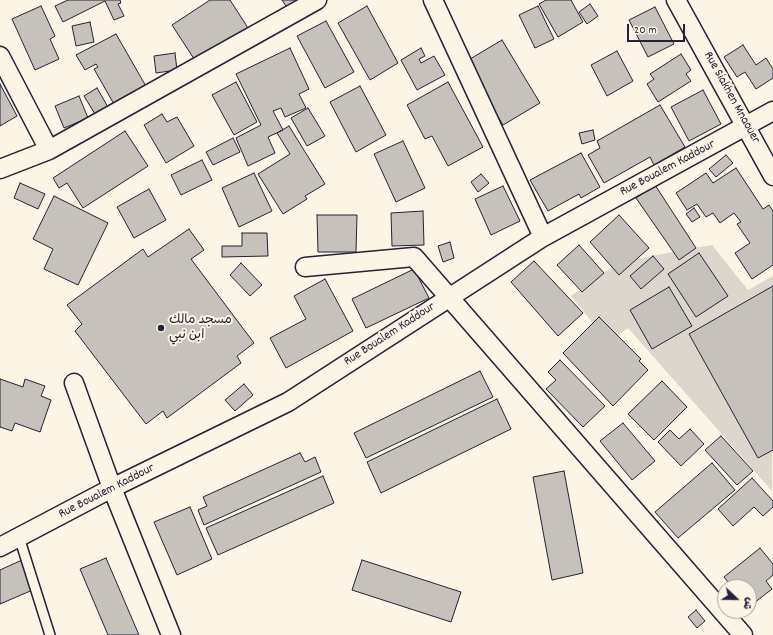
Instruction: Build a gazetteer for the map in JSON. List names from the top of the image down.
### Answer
{
  "streets": {
    "street": ["Rue Siakhen Mnaouer", "Rue Boualem Kaddour"]
  },
  "crossings": [
    ["Rue Siakhen Mnaouer", "Rue Boualem Kaddour"]
  ],
  "places": ["مسجد مالك ابن نبي"],
  "scale_bar": "20 m",
  "north": "right"
}
